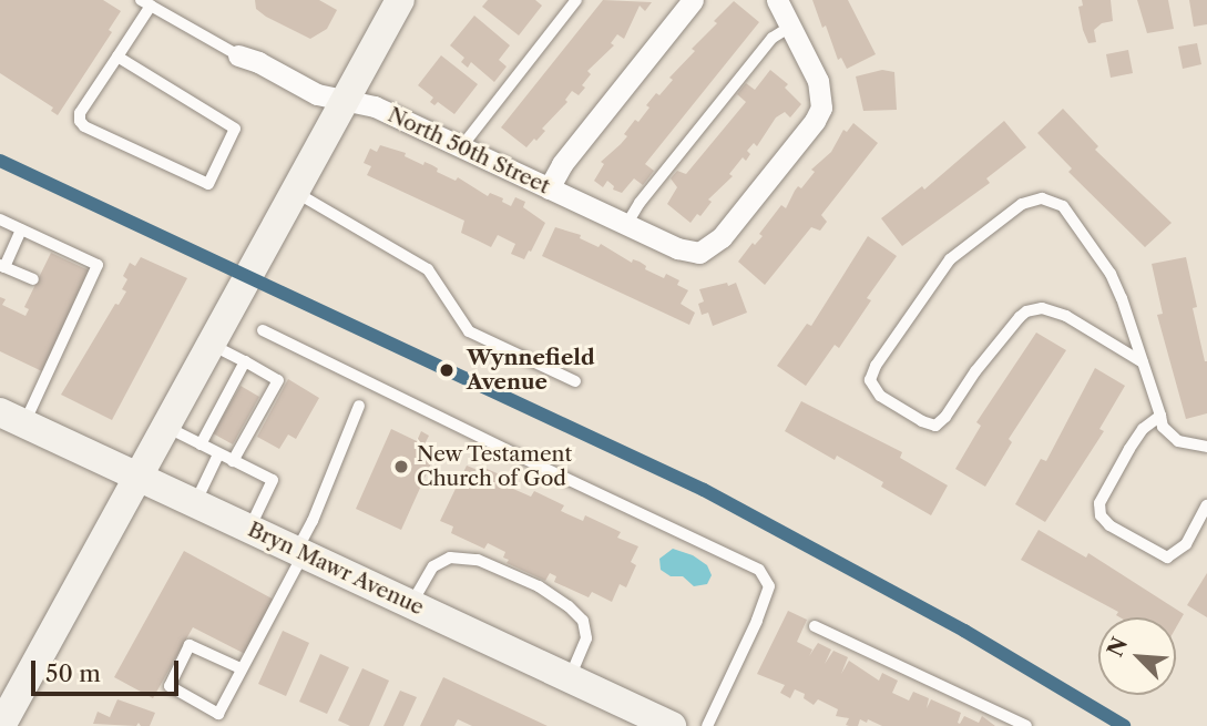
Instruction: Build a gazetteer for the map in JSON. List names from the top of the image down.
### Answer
{
  "streets": {
    "street": ["North 50th Street", "Bryn Mawr Avenue"]
  },
  "places": ["Wynnefield Avenue", "New Testament Church of God"],
  "scale_bar": "50 m",
  "north": "top left"
}
